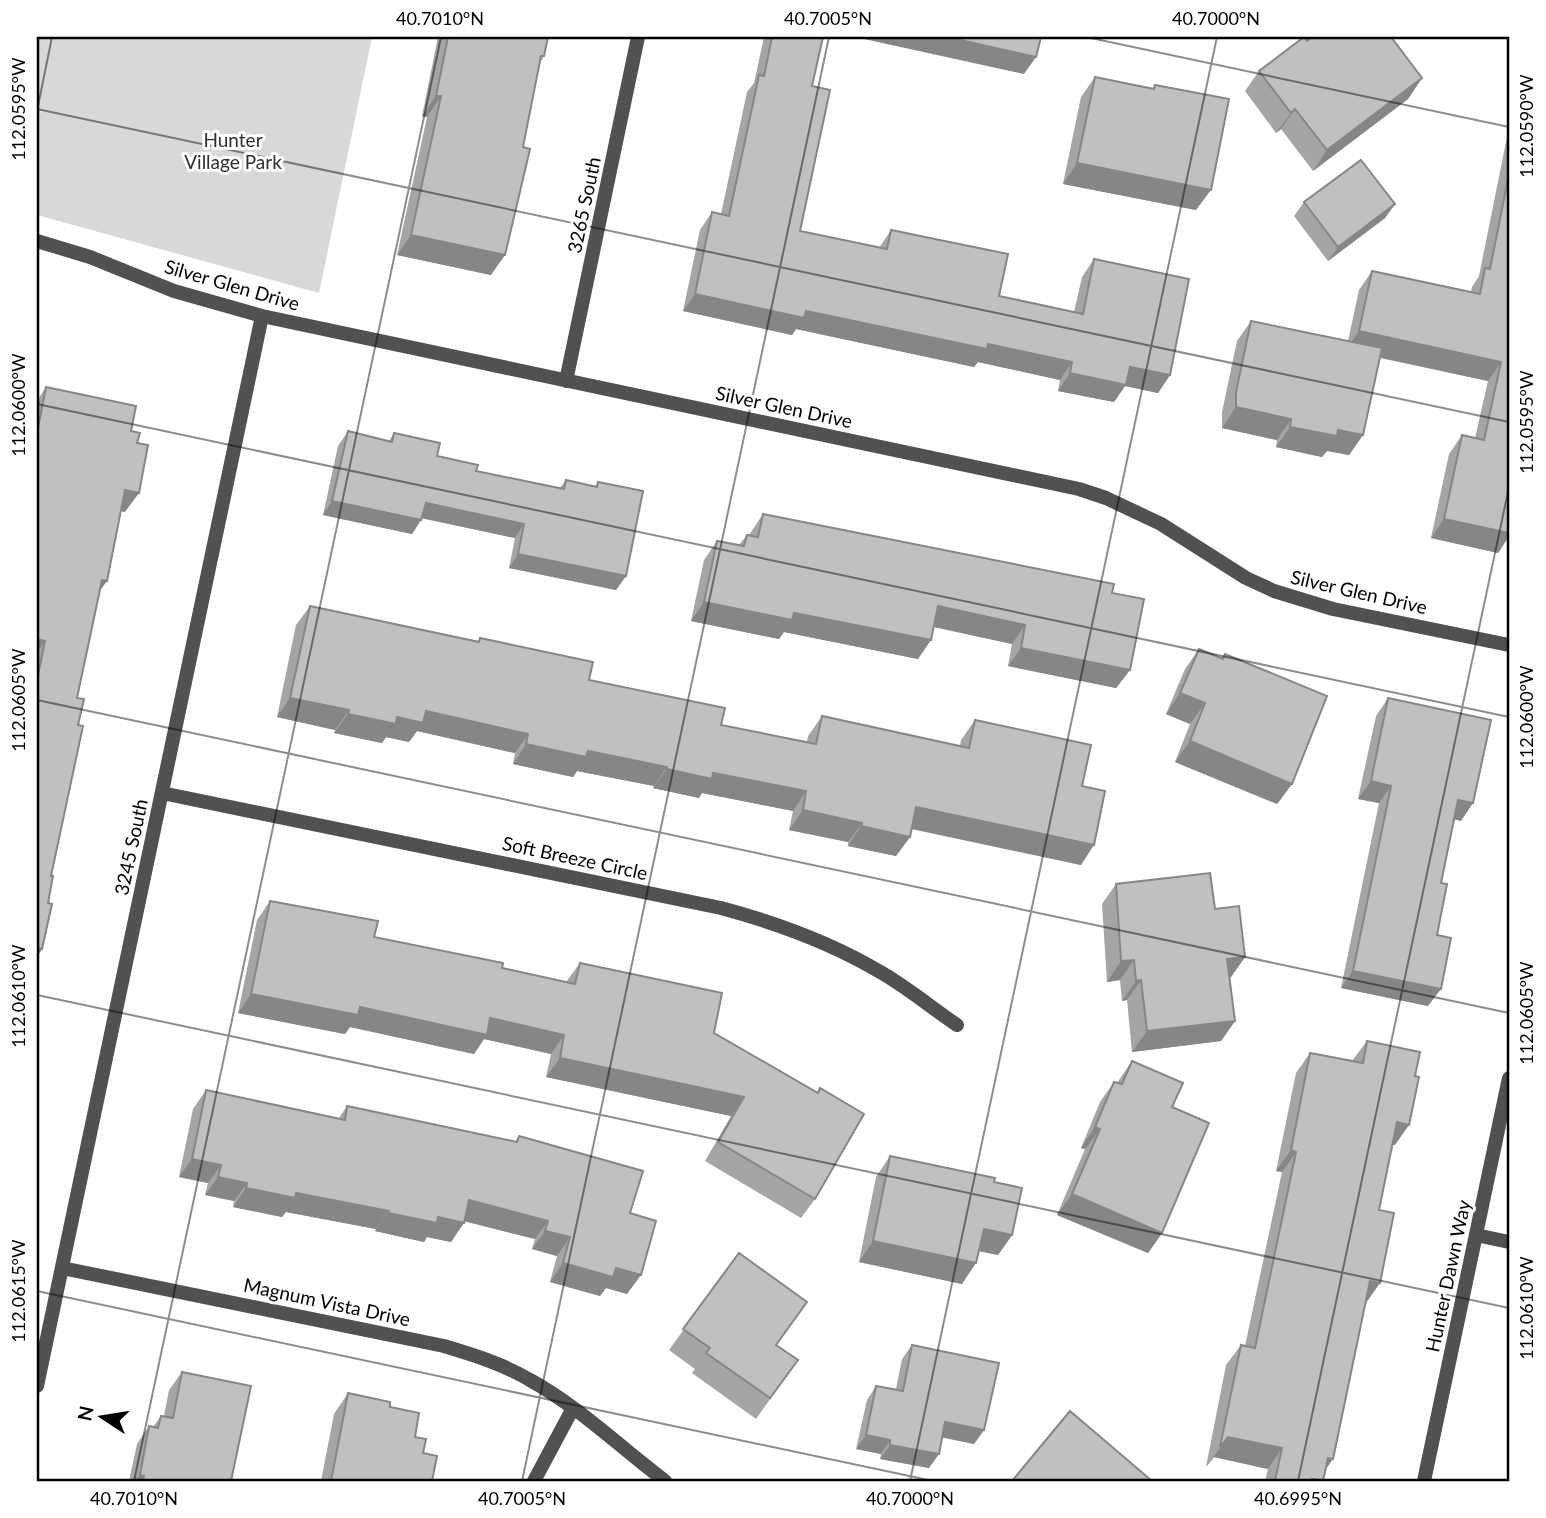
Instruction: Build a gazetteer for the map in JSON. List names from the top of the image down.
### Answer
{
  "streets": {
    "street": [
      "3265 South",
      "Silver Glen Drive",
      "3245 South",
      "Soft Breeze Circle",
      "Hunter Dawn Way",
      "Magnum Vista Drive"
    ]
  },
  "crossings": [
    ["3265 South", "Silver Glen Drive"],
    ["Silver Glen Drive", "3245 South"],
    ["3245 South", "Soft Breeze Circle"],
    ["3245 South", "Magnum Vista Drive"]
  ],
  "parks": ["Hunter Village Park"],
  "north": "left",
  "coordinates": [
    "40.7010°N",
    "40.7005°N",
    "40.7000°N",
    "112.0595°W",
    "112.0590°W",
    "112.0600°W",
    "112.0605°W",
    "112.0610°W",
    "112.0615°W",
    "40.6995°N"
  ]
}
